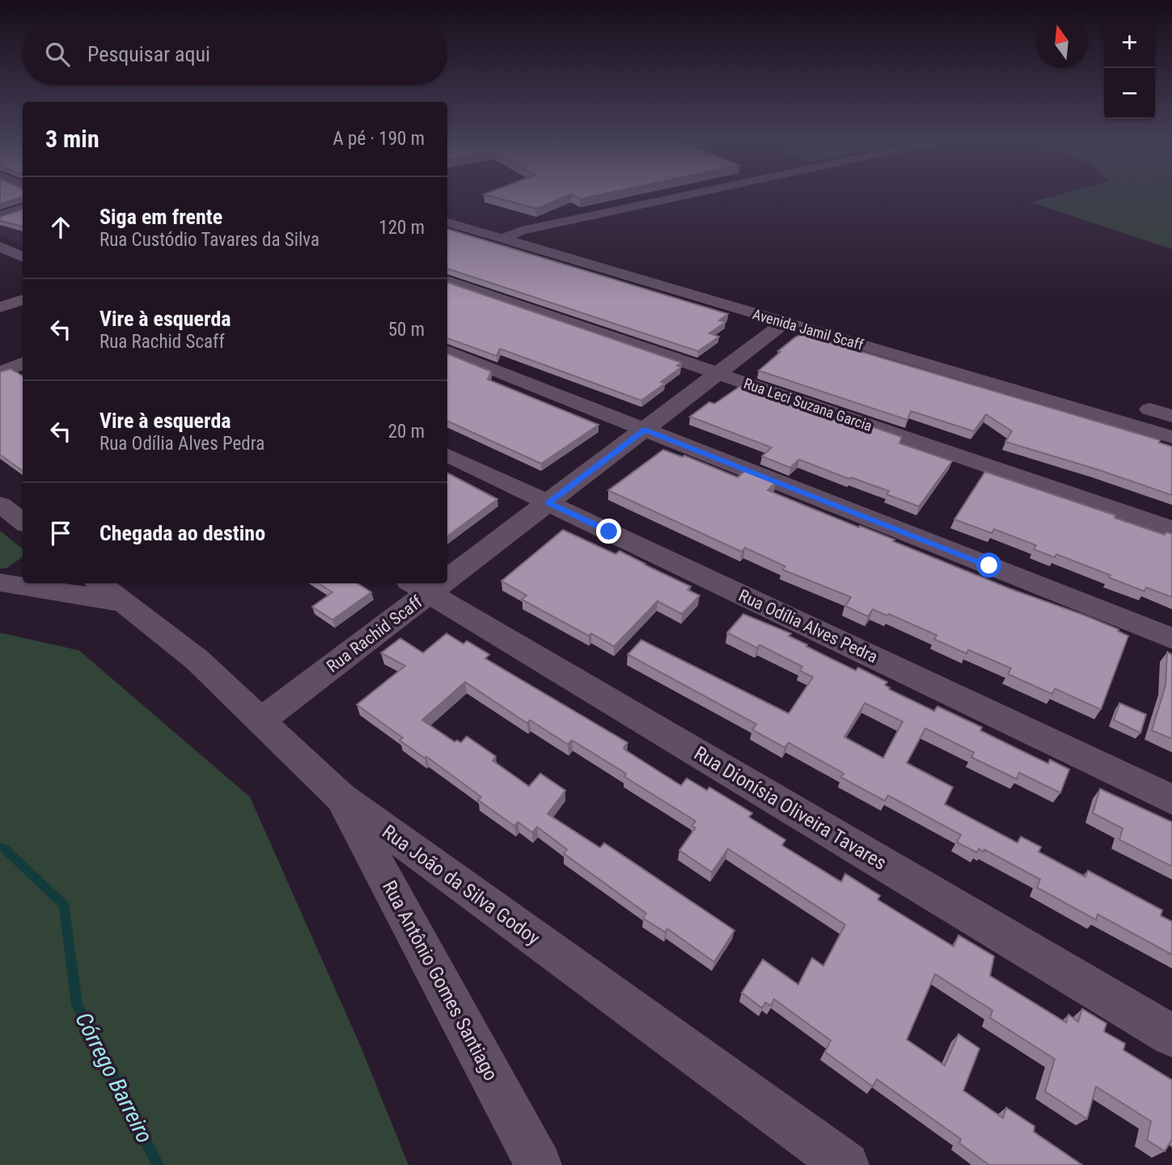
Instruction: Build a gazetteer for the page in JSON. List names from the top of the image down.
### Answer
{
  "streets": {
    "street": [
      "Avenida Jamil Scaff",
      "Rua Leci Suzana Garcia",
      "Rua Odília Alves Pedra",
      "Rua Rachid Scaff",
      "Rua Dionísia Oliveira Tavares",
      "Rua João da Silva Godoy",
      "Rua Antônio Gomes Santiago"
    ]
  },
  "crossings": [
    ["Avenida Jamil Scaff", "Rua Rachid Scaff"],
    ["Rua Leci Suzana Garcia", "Rua Rachid Scaff"],
    ["Rua Odília Alves Pedra", "Rua Rachid Scaff"],
    ["Rua Rachid Scaff", "Rua Dionísia Oliveira Tavares"],
    ["Rua Rachid Scaff", "Rua João da Silva Godoy"],
    ["Rua João da Silva Godoy", "Rua Antônio Gomes Santiago"]
  ],
  "water": ["Córrego Barreiro"],
  "north": "top",
  "page": {
    "map_buttons": ["+", "−"],
    "search": "Pesquisar aqui",
    "heading": ["3 min", "A pé · 190 m"],
    "list": [
      ["Siga em frente", "Rua Custódio Tavares da Silva", "120 m"],
      ["Vire à esquerda", "Rua Rachid Scaff", "50 m"],
      ["Vire à esquerda", "Rua Odília Alves Pedra", "20 m"],
      "Chegada ao destino"
    ]
  }
}
